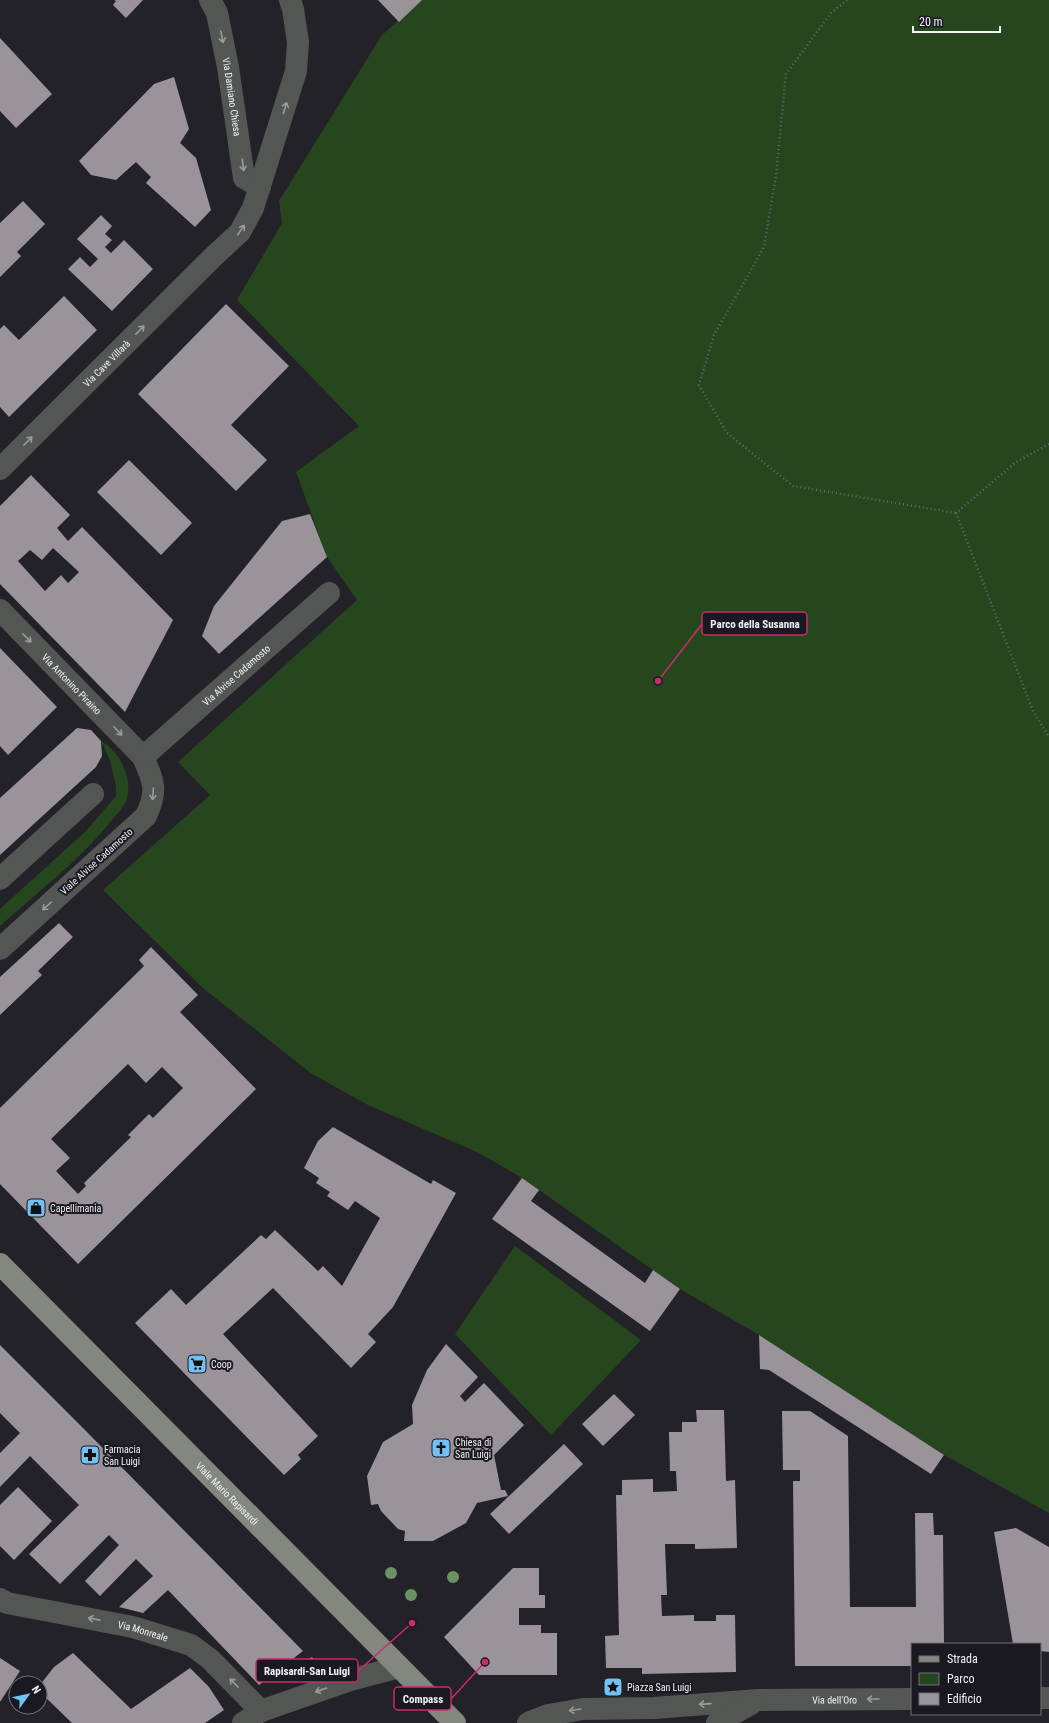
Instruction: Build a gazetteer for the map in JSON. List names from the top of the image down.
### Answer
{
  "streets": {
    "main road": ["Viale Mario Rapisardi"],
    "street": [
      "Via Damiano Chiesa",
      "Via Cave Villarà",
      "Via Alvise Cadamosto",
      "Via Antonino Piraino",
      "Viale Alvise Cadamosto",
      "Via Monreale",
      "Via dell'Oro"
    ]
  },
  "crossings": [
    ["Via Damiano Chiesa", "Via Cave Villarà"],
    ["Via Alvise Cadamosto", "Via Antonino Piraino"],
    ["Via Alvise Cadamosto", "Viale Alvise Cadamosto"],
    ["Via Antonino Piraino", "Viale Alvise Cadamosto"]
  ],
  "one_way": [
    "Via Damiano Chiesa",
    "Via Cave Villarà",
    "Via Antonino Piraino",
    "Via Monreale",
    "Via dell'Oro"
  ],
  "places": {
    "other": ["Parco della Susanna", "Rapisardi-San Luigi", "Compass"],
    "shop": ["Capellimania"],
    "supermarket": ["Coop"],
    "church": ["Chiesa di San Luigi"],
    "pharmacy": ["Farmacia San Luigi"],
    "place": ["Piazza San Luigi"]
  },
  "legend": ["Strada", "Parco", "Edificio"],
  "scale_bar": "20 m",
  "north": "top right"
}
